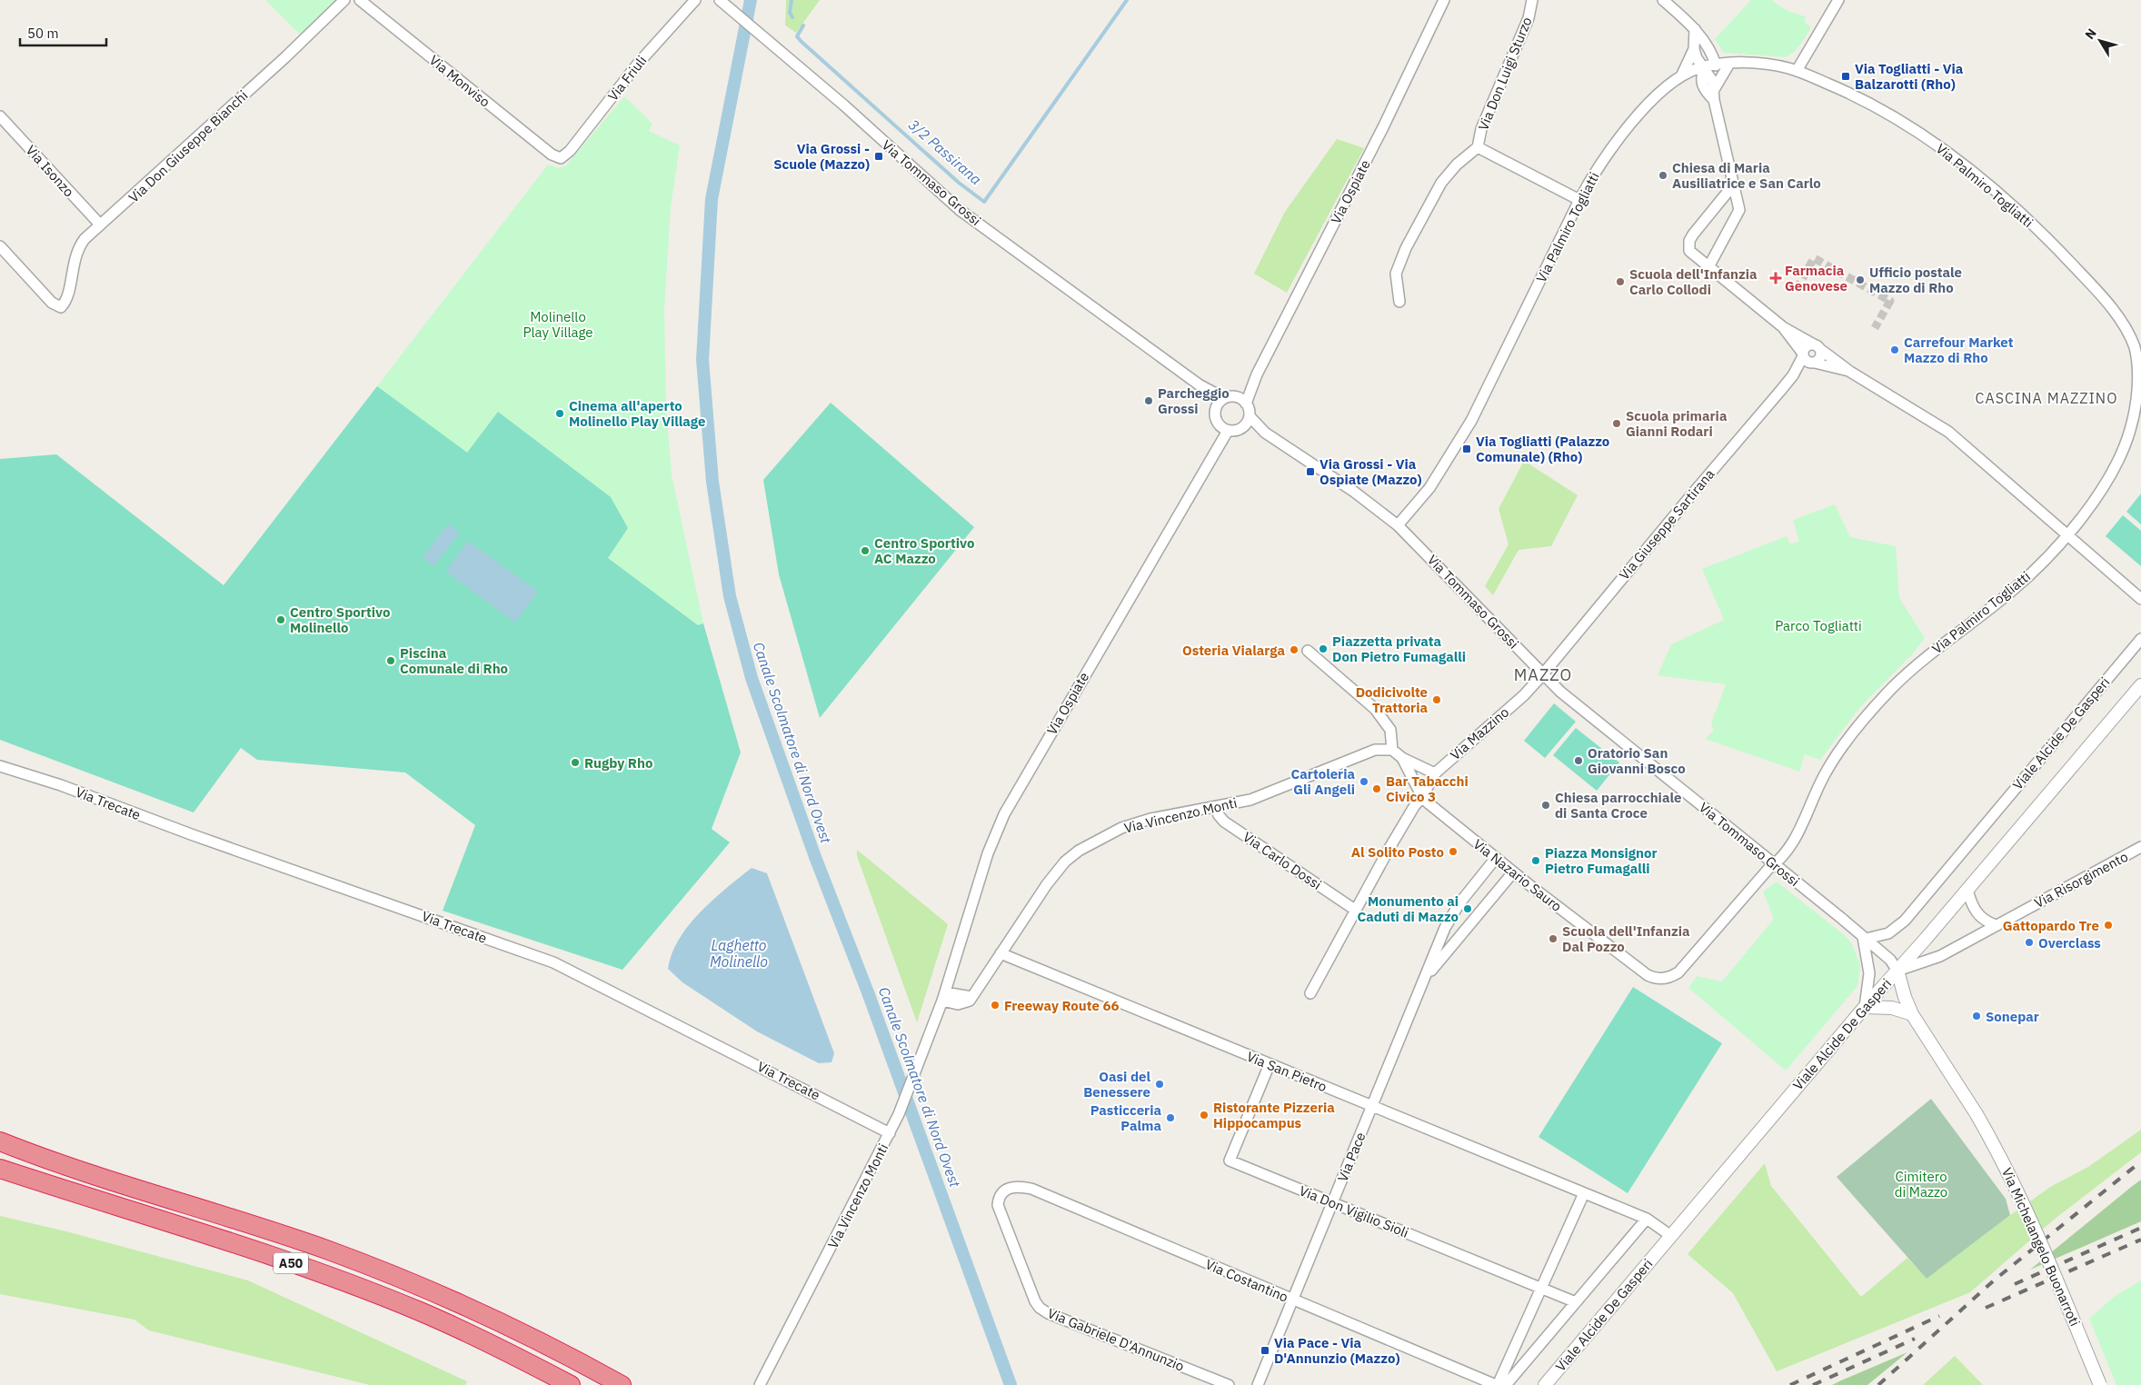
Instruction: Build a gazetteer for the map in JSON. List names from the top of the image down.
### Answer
{
  "streets": {
    "highway": ["A50"],
    "street": [
      "Via Don Luigi Sturzo",
      "Via Friuli",
      "Via Monviso",
      "Via Don Giuseppe Bianchi",
      "Via Isonzo",
      "Via Tommaso Grossi",
      "Via Palmiro Togliatti",
      "Via Ospiate",
      "Via Giuseppe Sartirana",
      "Via Mazzino",
      "Viale Alcide De Gasperi",
      "Via Trecate",
      "Via Vincenzo Monti",
      "Via Carlo Dossi",
      "Via Nazario Sauro",
      "Via Risorgimento",
      "Via San Pietro",
      "Via Pace",
      "Via Don Vigilio Sioli",
      "Via Michelangelo Buonarroti",
      "Via Costantino",
      "Via Gabriele D'Annunzio"
    ]
  },
  "crossings": [
    ["Via Don Luigi Sturzo", "Via Palmiro Togliatti"],
    ["Via Friuli", "Via Monviso"],
    ["Via Don Giuseppe Bianchi", "Via Isonzo"],
    ["Via Tommaso Grossi", "Via Palmiro Togliatti"],
    ["Via Tommaso Grossi", "Via Ospiate"],
    ["Via Tommaso Grossi", "Via Giuseppe Sartirana"],
    ["Via Tommaso Grossi", "Via Mazzino"],
    ["Via Tommaso Grossi", "Viale Alcide De Gasperi"],
    ["Via Tommaso Grossi", "Via Nazario Sauro"],
    ["Via Tommaso Grossi", "Via Risorgimento"],
    ["Via Tommaso Grossi", "Via Michelangelo Buonarroti"],
    ["Via Palmiro Togliatti", "Via Nazario Sauro"],
    ["Via Ospiate", "Via Vincenzo Monti"],
    ["Via Giuseppe Sartirana", "Via Mazzino"],
    ["Via Mazzino", "Via Carlo Dossi"],
    ["Via Mazzino", "Via Nazario Sauro"],
    ["Viale Alcide De Gasperi", "Via Risorgimento"],
    ["Viale Alcide De Gasperi", "Via San Pietro"],
    ["Viale Alcide De Gasperi", "Via Michelangelo Buonarroti"],
    ["Via Trecate", "Via Vincenzo Monti"],
    ["Via Vincenzo Monti", "Via Carlo Dossi"],
    ["Via Vincenzo Monti", "Via San Pietro"],
    ["Via Nazario Sauro", "Via Pace"],
    ["Via Risorgimento", "Via Michelangelo Buonarroti"],
    ["Via San Pietro", "Via Pace"],
    ["Via San Pietro", "Via Don Vigilio Sioli"],
    ["Via Pace", "Via Don Vigilio Sioli"],
    ["Via Pace", "Via Costantino"],
    ["Via Costantino", "Via Gabriele D'Annunzio"]
  ],
  "districts": ["CASCINA MAZZINO", "MAZZO"],
  "water": ["3/2 Passirana", "Canale Scolmatore di Nord Ovest", "Laghetto Molinello"],
  "parks": ["Molinello Play Village", "Parco Togliatti", "Cimitero di Mazzo"],
  "places": {
    "transit": [
      "Via Togliatti - Via Balzarotti (Rho)",
      "Via Grossi - Scuole (Mazzo)",
      "Via Togliatti (Palazzo Comunale) (Rho)",
      "Via Grossi - Via Ospiate (Mazzo)",
      "Via Pace - Via D'Annunzio (Mazzo)"
    ],
    "other": [
      "Chiesa di Maria Ausiliatrice e San Carlo",
      "Ufficio postale Mazzo di Rho",
      "Scuola dell'Infanzia Carlo Collodi",
      "Carrefour Market Mazzo di Rho",
      "Parcheggio Grossi",
      "Cinema all'aperto Molinello Play Village",
      "Scuola primaria Gianni Rodari",
      "Centro Sportivo AC Mazzo",
      "Centro Sportivo Molinello",
      "Piazzetta privata Don Pietro Fumagalli",
      "Osteria Vialarga",
      "Piscina Comunale di Rho",
      "Dodicivolte Trattoria",
      "Oratorio San Giovanni Bosco",
      "Rugby Rho",
      "Cartoleria Gli Angeli",
      "Bar Tabacchi Civico 3",
      "Chiesa parrocchiale di Santa Croce",
      "Al Solito Posto",
      "Piazza Monsignor Pietro Fumagalli",
      "Monumento ai Caduti di Mazzo",
      "Gattopardo Tre",
      "Scuola dell'Infanzia Dal Pozzo",
      "Overclass",
      "Freeway Route 66",
      "Sonepar",
      "Oasi del Benessere",
      "Ristorante Pizzeria Hippocampus",
      "Pasticceria Palma"
    ],
    "health": ["Farmacia Genovese"]
  },
  "scale_bar": "50 m",
  "north": "top left"
}
